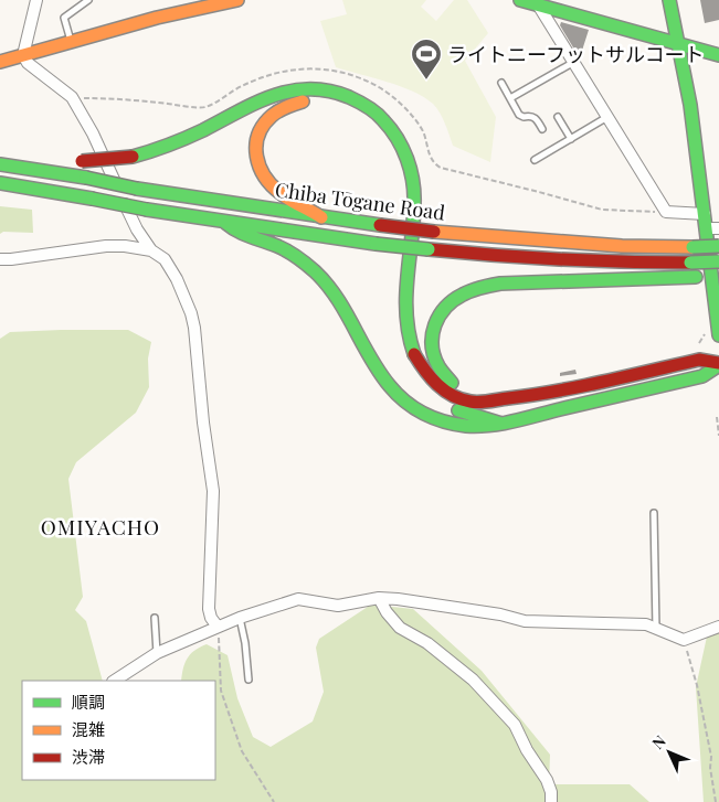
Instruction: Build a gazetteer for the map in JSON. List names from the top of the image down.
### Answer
{
  "streets": {
    "main road": ["Chiba Tōgane Road"]
  },
  "districts": ["OMIYACHO"],
  "places": {
    "sports": ["ライトニーフットサルコート"]
  },
  "legend": ["順調", "混雑", "渋滞"],
  "north": "top left"
}
